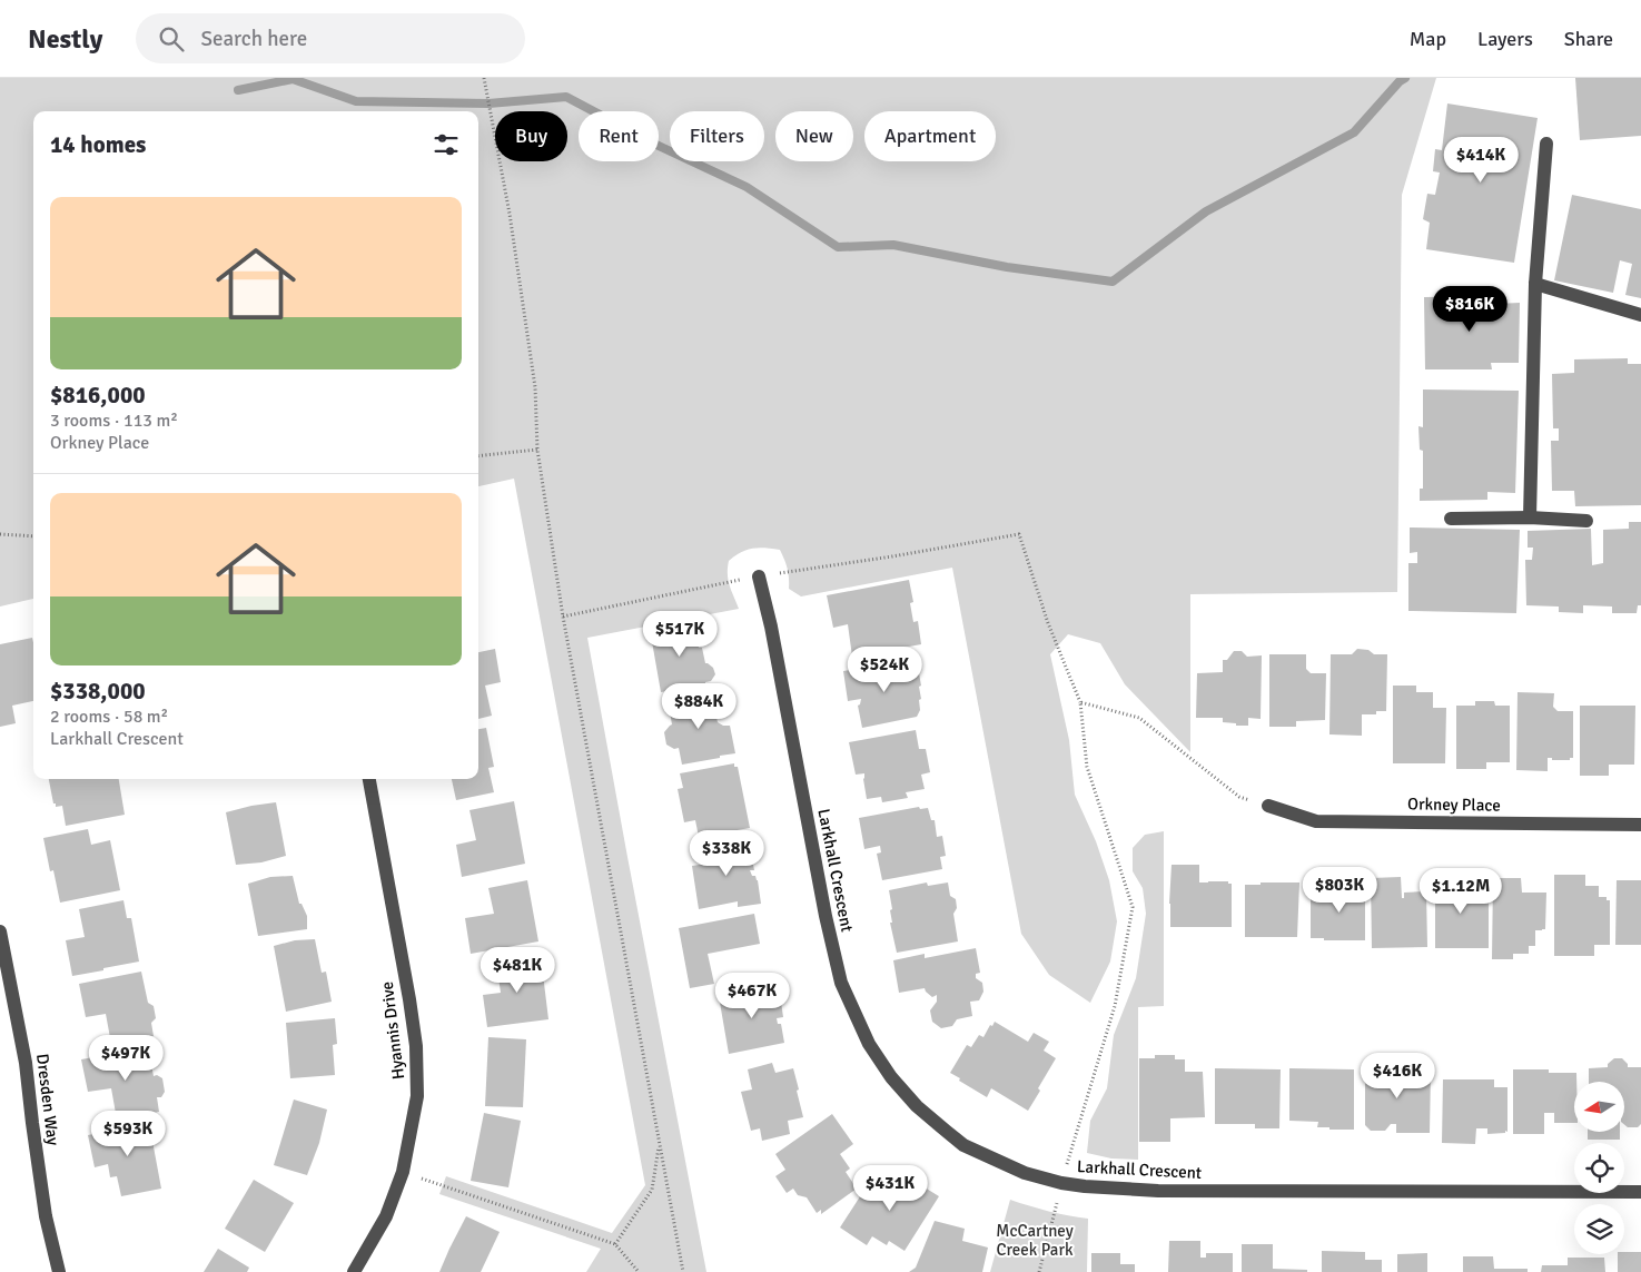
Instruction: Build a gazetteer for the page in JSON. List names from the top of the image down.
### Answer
{
  "streets": {
    "street": [
      "Orkney Place",
      "Larkhall Crescent",
      "Hyannis Drive",
      "Dresden Way"
    ]
  },
  "parks": ["McCartney Creek Park"],
  "north": "left",
  "page": {
    "header": "Nestly",
    "search": "Search here",
    "nav": ["Map", "Layers", "Share"],
    "chip": [
      "Buy",
      "Rent",
      "Filters",
      "New",
      "Apartment"
    ],
    "heading": "14 homes",
    "price": [
      "$414K",
      "$816K",
      "$517K",
      "$524K",
      "$884K",
      "$338K",
      "$803K",
      "$1.12M",
      "$481K",
      "$467K",
      "$497K",
      "$416K",
      "$593K",
      "$431K"
    ],
    "list": [
      {
        "name": "$816,000",
        "note": "3 rooms · 113 m² · Orkney Place"
      },
      {
        "name": "$338,000",
        "note": "2 rooms · 58 m² · Larkhall Crescent"
      }
    ]
  }
}
